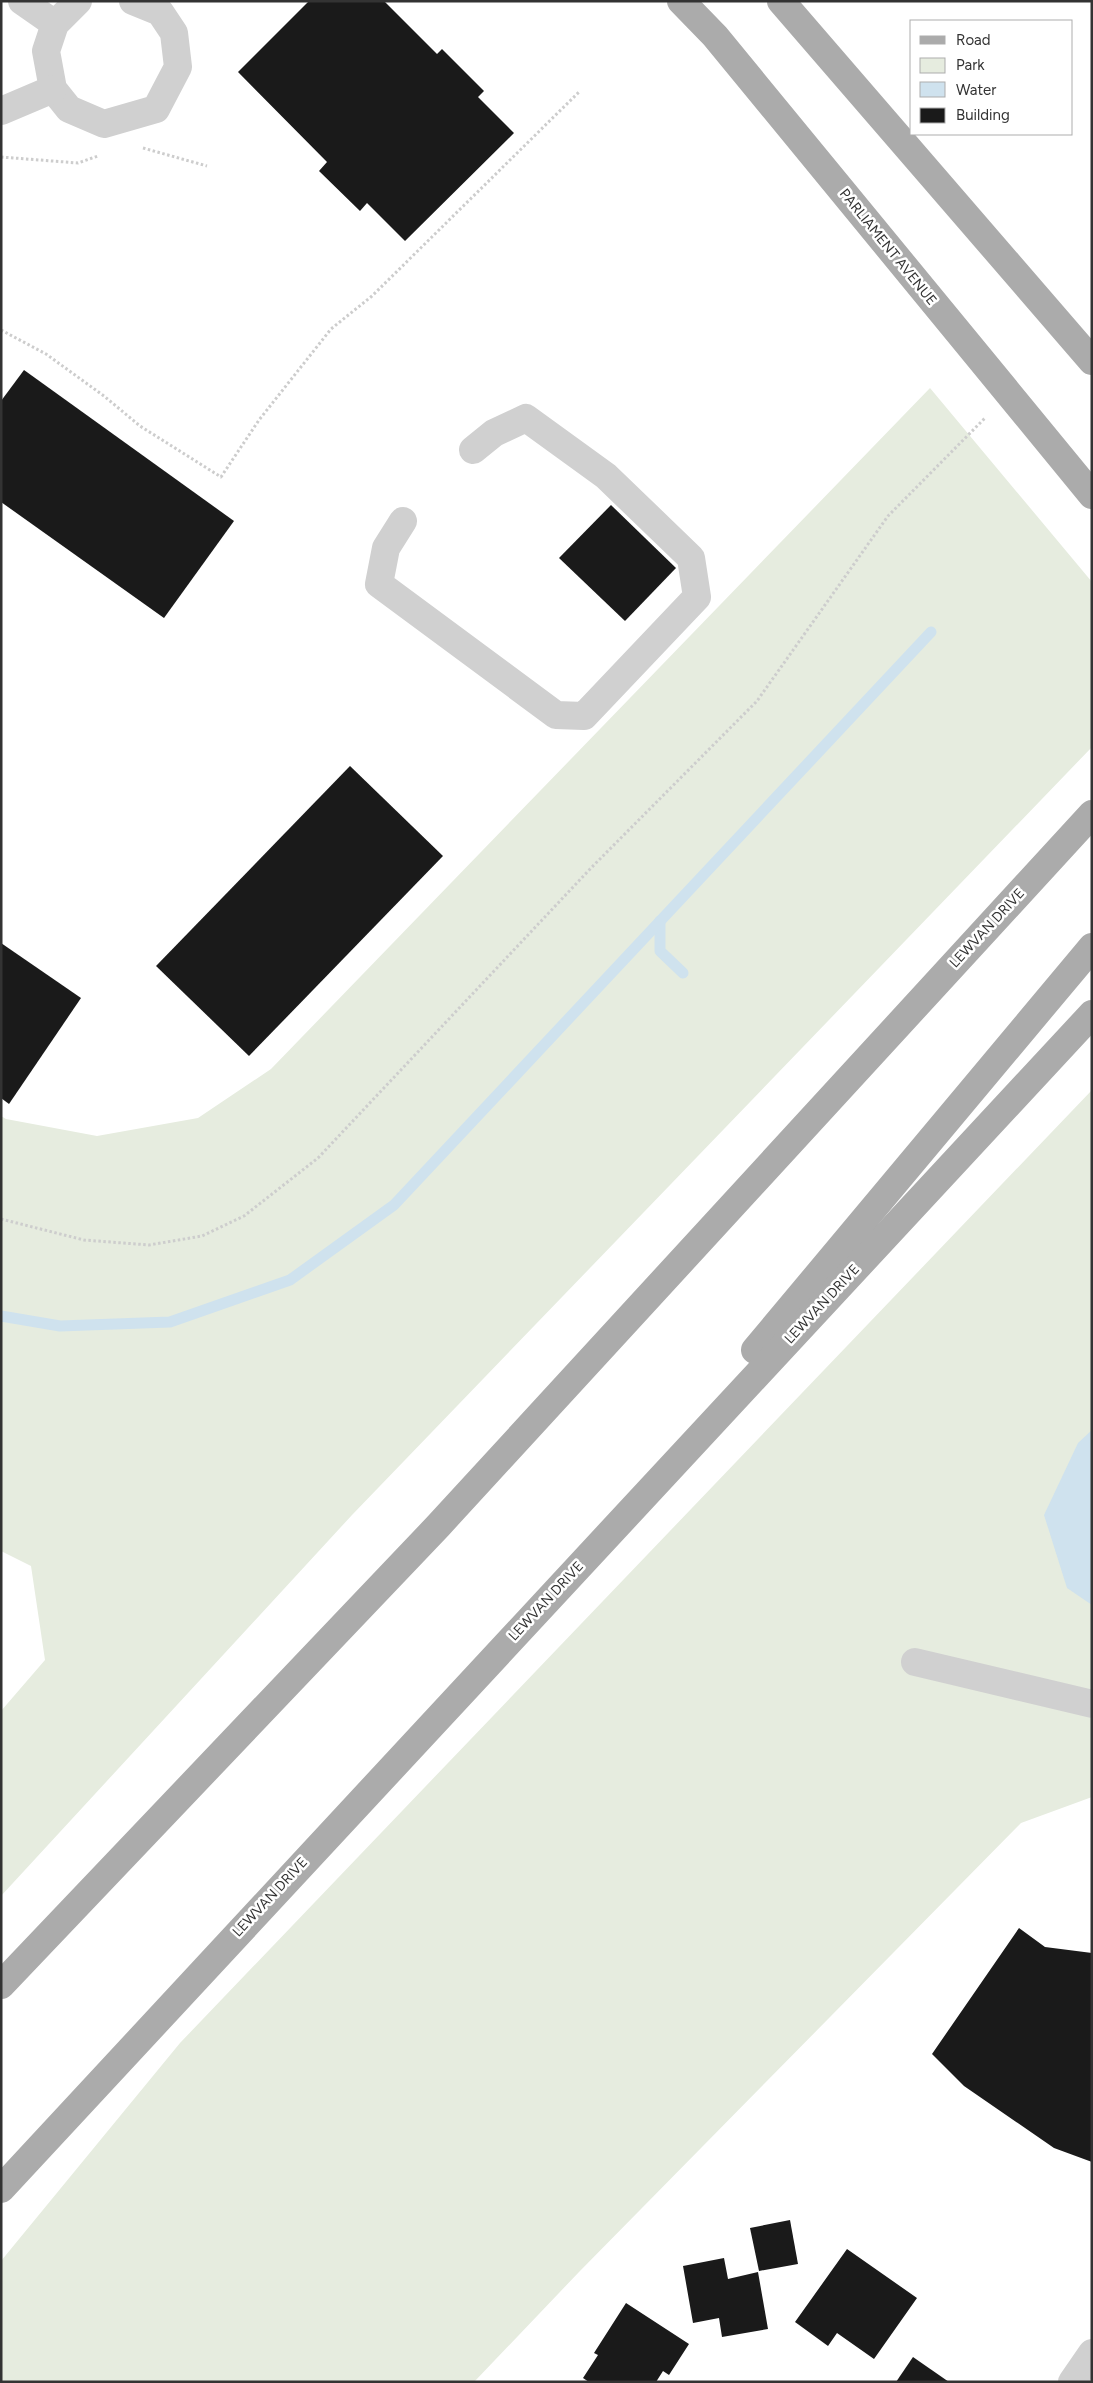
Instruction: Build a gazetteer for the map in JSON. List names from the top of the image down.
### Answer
{
  "streets": {
    "main road": ["PARLIAMENT AVENUE", "LEWVAN DRIVE"]
  },
  "legend": [
    "Road",
    "Park",
    "Water",
    "Building"
  ]
}
